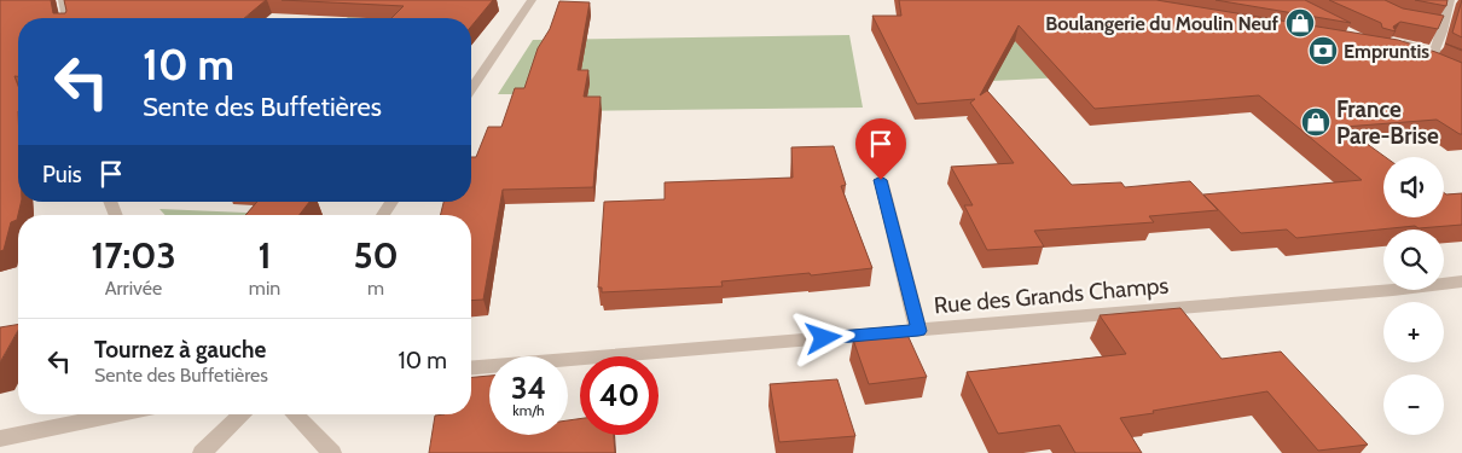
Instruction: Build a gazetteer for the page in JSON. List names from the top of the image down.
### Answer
{
  "streets": {
    "street": ["Rue des Grands Champs"]
  },
  "places": {
    "shop": ["Boulangerie du Moulin Neuf", "France Pare-Brise"],
    "bank": ["Empruntis"]
  },
  "page": {
    "turn": ["10 m", "Sente des Buffetières"],
    "then": "Puis",
    "map_buttons": ["+", "−"],
    "eta": [
      "17:03",
      "Arrivée",
      "1",
      "min",
      "50",
      "m"
    ],
    "list": [
      {
        "name": "Tournez à gauche",
        "note": "Sente des Buffetières",
        "value": "10 m"
      }
    ],
    "speed": "34 km/h",
    "limit": "40"
  }
}
